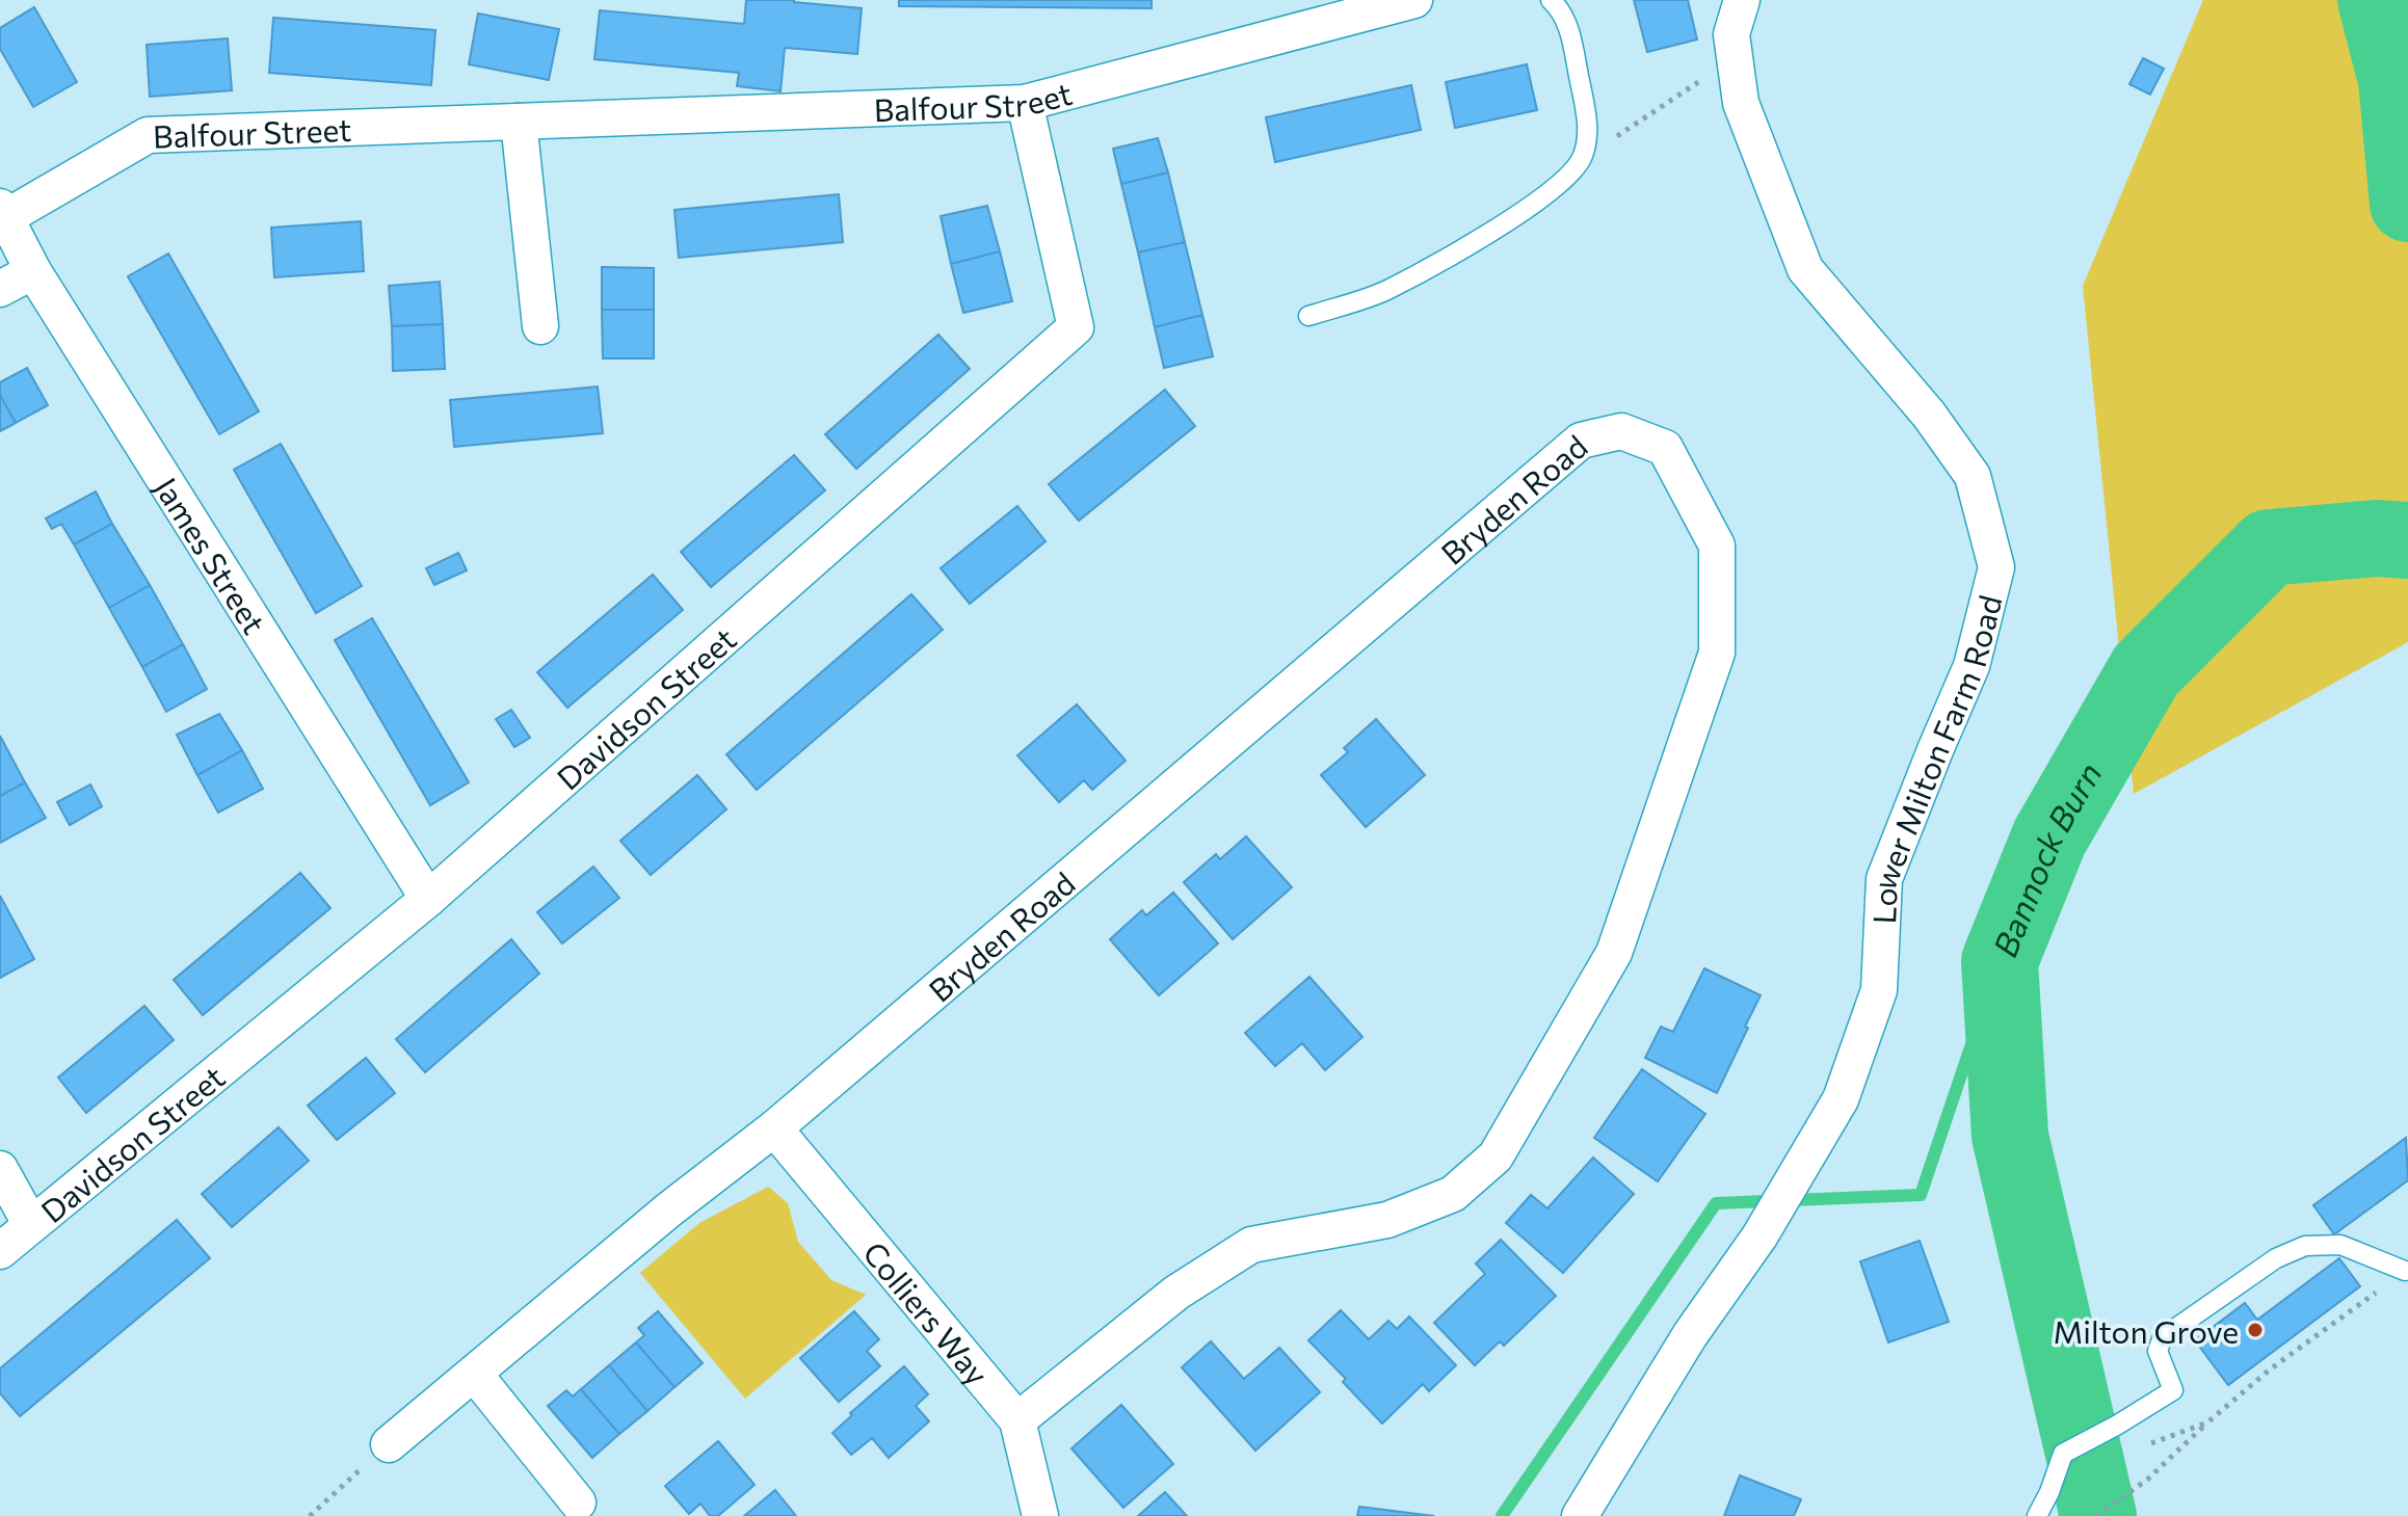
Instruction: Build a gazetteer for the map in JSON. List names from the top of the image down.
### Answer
{
  "streets": {
    "street": [
      "Balfour Street",
      "Bryden Road",
      "James Street",
      "Davidson Street",
      "Lower Milton Farm Road",
      "Colliers Way"
    ]
  },
  "crossings": [
    ["Balfour Street", "James Street"],
    ["Balfour Street", "Davidson Street"],
    ["Bryden Road", "Colliers Way"],
    ["James Street", "Davidson Street"]
  ],
  "water": ["Bannock Burn"],
  "places": ["Milton Grove"]
}
